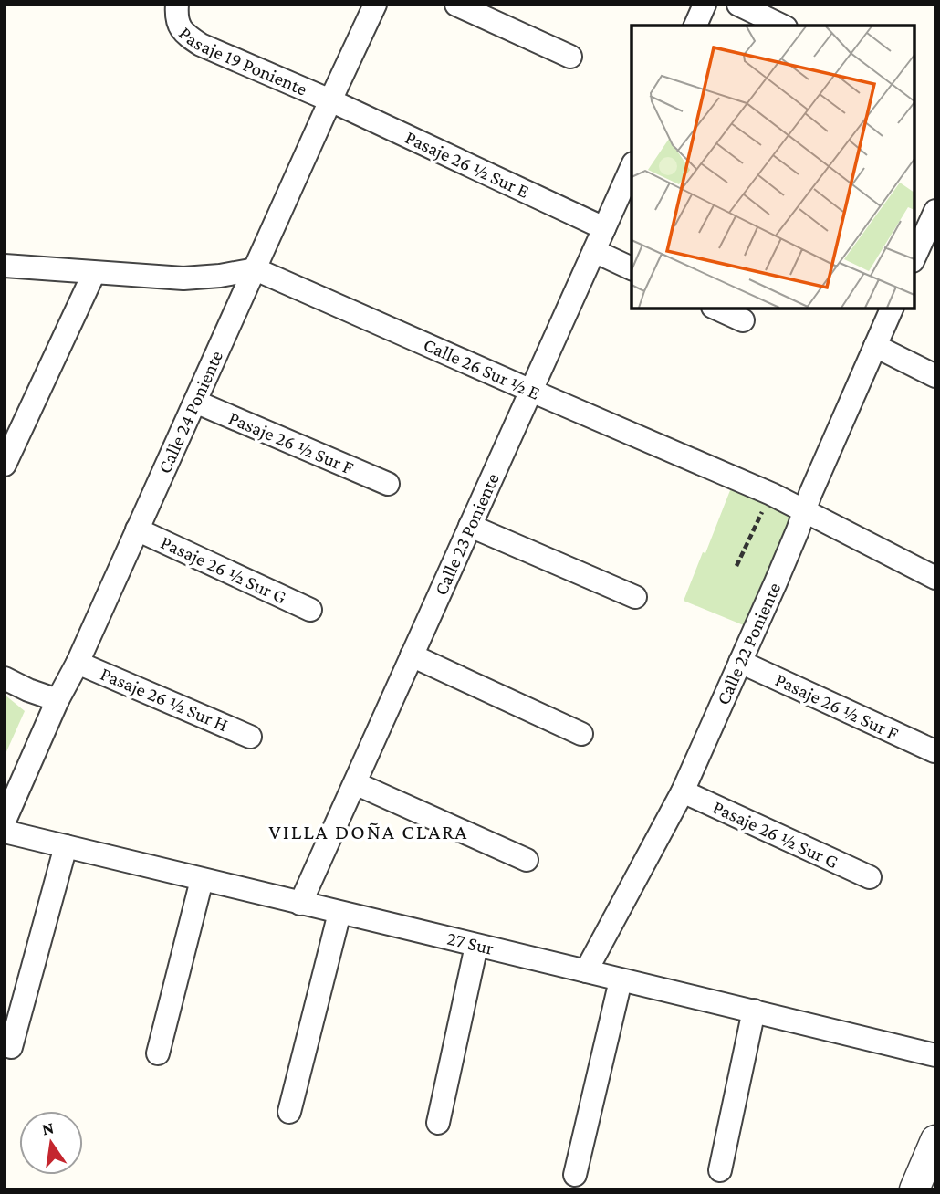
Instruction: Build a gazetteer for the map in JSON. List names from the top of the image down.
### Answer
{
  "streets": {
    "street": [
      "Pasaje 19 Poniente",
      "Pasaje 26 ½ Sur E",
      "Calle 26 Sur ½ E",
      "Calle 24 Poniente",
      "Pasaje 26 ½ Sur F",
      "Calle 23 Poniente",
      "Pasaje 26 ½ Sur G",
      "Calle 22 Poniente",
      "Pasaje 26 ½ Sur H",
      "27 Sur"
    ]
  },
  "crossings": [
    ["Pasaje 19 Poniente", "Pasaje 26 ½ Sur E"],
    ["Pasaje 19 Poniente", "Calle 24 Poniente"],
    ["Pasaje 26 ½ Sur E", "Calle 24 Poniente"],
    ["Pasaje 26 ½ Sur E", "Calle 23 Poniente"],
    ["Calle 26 Sur ½ E", "Calle 24 Poniente"],
    ["Calle 26 Sur ½ E", "Calle 23 Poniente"],
    ["Calle 26 Sur ½ E", "Calle 22 Poniente"],
    ["Calle 24 Poniente", "Pasaje 26 ½ Sur F"],
    ["Calle 24 Poniente", "Pasaje 26 ½ Sur G"],
    ["Calle 24 Poniente", "Pasaje 26 ½ Sur H"],
    ["Pasaje 26 ½ Sur F", "Calle 22 Poniente"],
    ["Calle 23 Poniente", "27 Sur"],
    ["Pasaje 26 ½ Sur G", "Calle 22 Poniente"],
    ["Calle 22 Poniente", "27 Sur"]
  ],
  "districts": ["VILLA DOÑA CLARA"],
  "north": "top"
}
